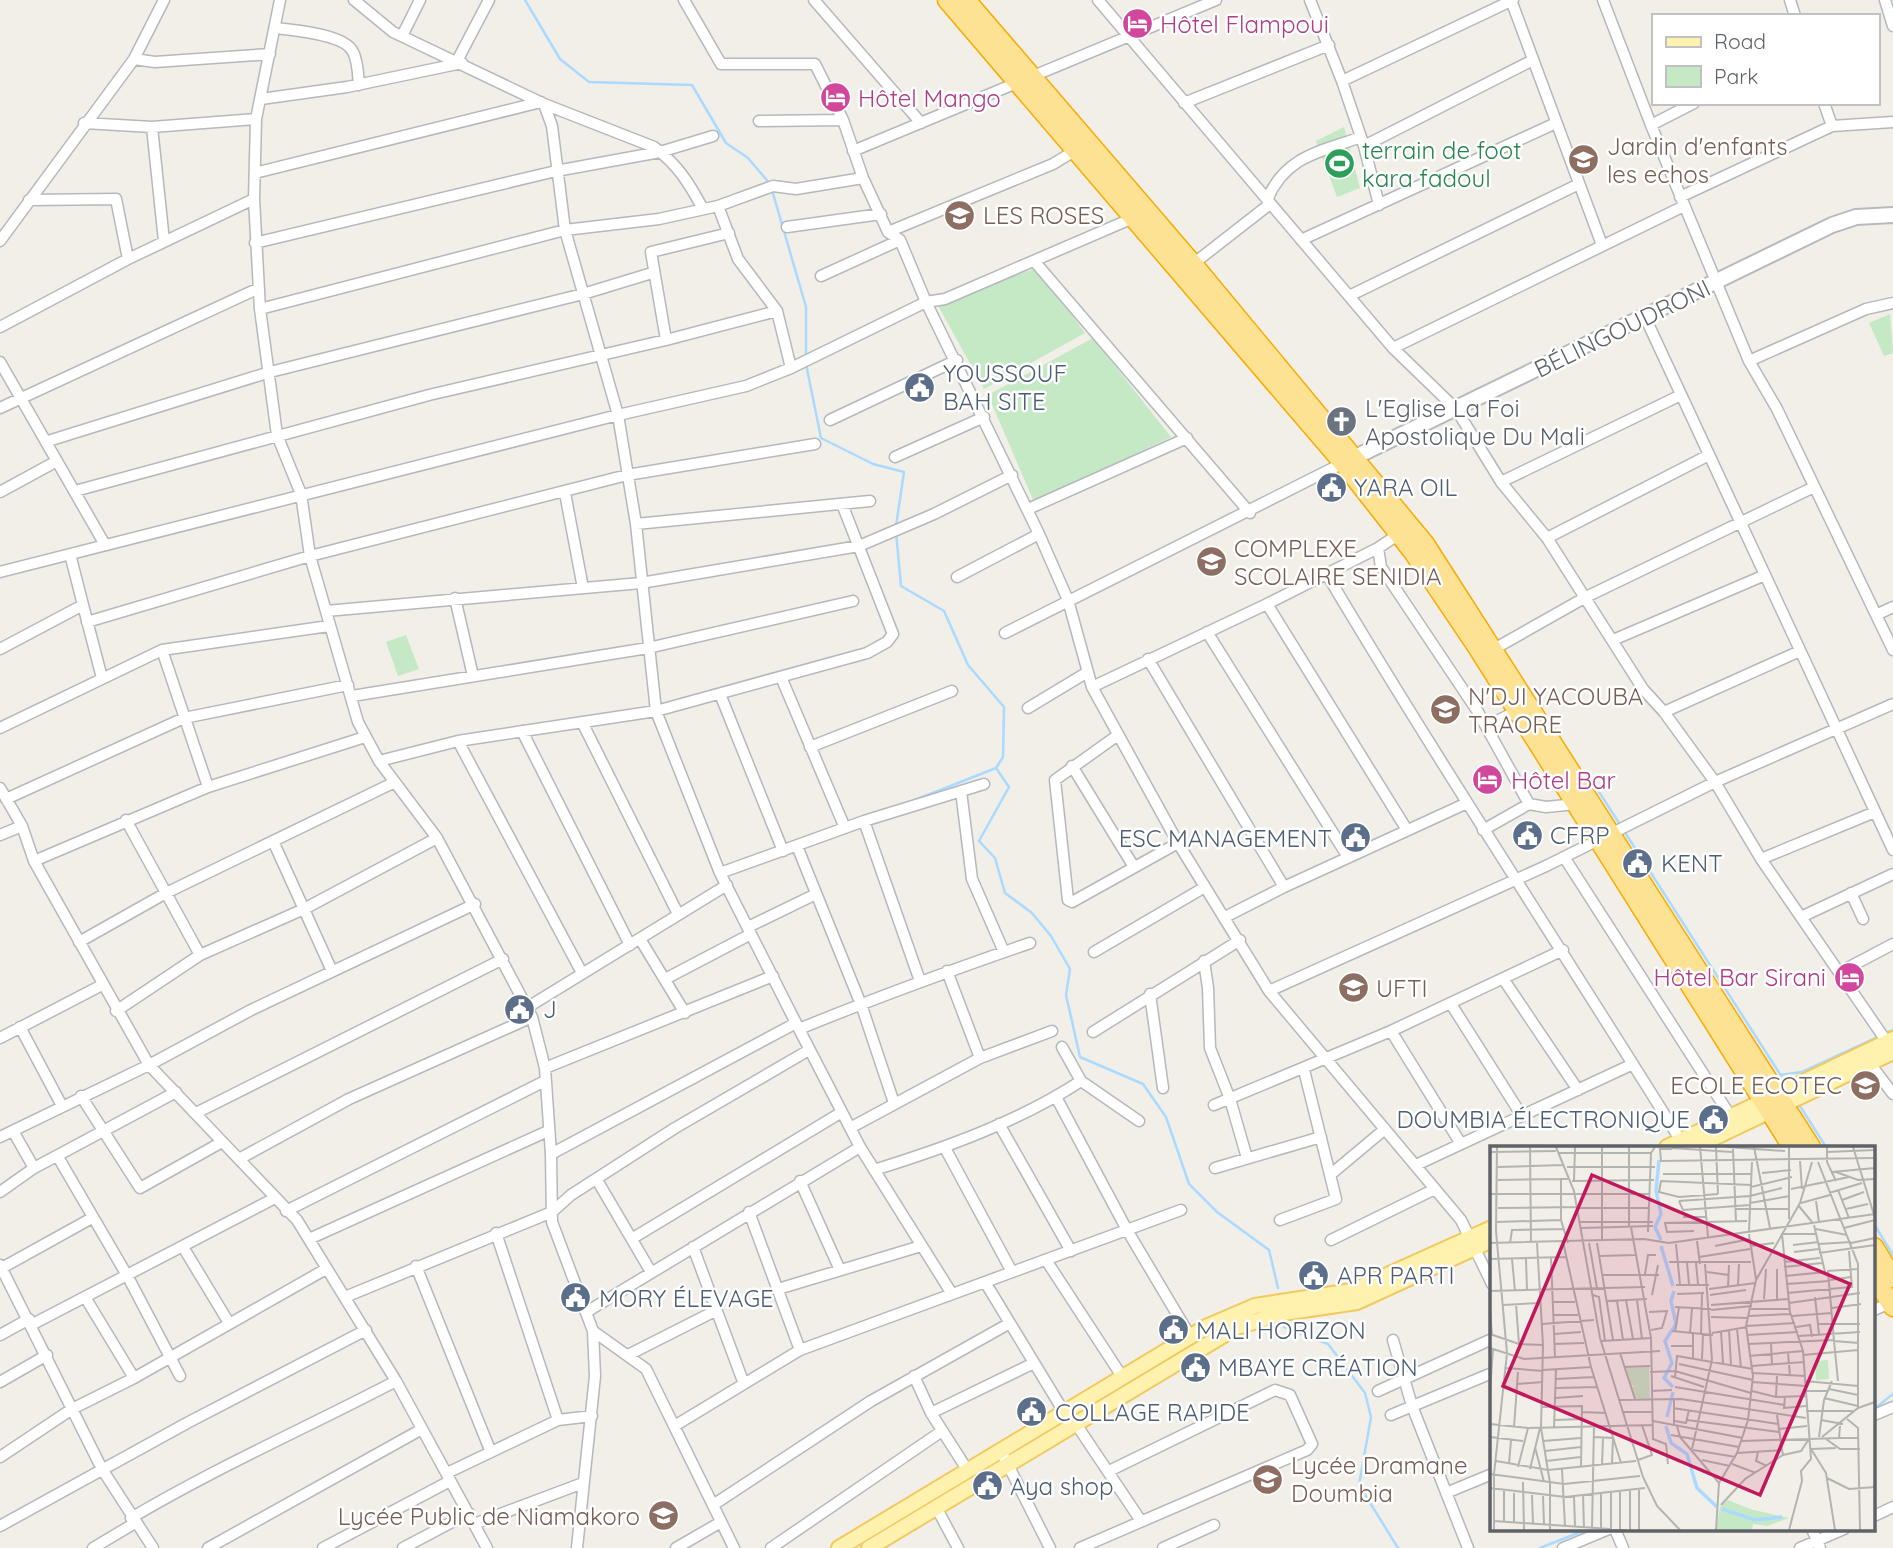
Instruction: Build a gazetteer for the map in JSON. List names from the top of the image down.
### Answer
{
  "streets": {
    "street": ["BÉLINGOUDRONI"]
  },
  "places": {
    "hotel": [
      "Hôtel Flampoui",
      "Hôtel Mango",
      "Hôtel Bar",
      "Hôtel Bar Sirani"
    ],
    "school or university": [
      "Jardin d'enfants les echos",
      "LES ROSES",
      "COMPLEXE SCOLAIRE SENIDIA",
      "N'DJI YACOUBA TRAORE",
      "UFTI",
      "ECOLE ECOTEC",
      "Lycée Dramane Doumbia",
      "Lycée Public de Niamakoro"
    ],
    "sports": ["terrain de foot kara fadoul"],
    "public building": [
      "YOUSSOUF BAH SITE",
      "YARA OIL",
      "CFRP",
      "ESC MANAGEMENT",
      "KENT",
      "J",
      "DOUMBIA ÉLECTRONIQUE",
      "APR PARTI",
      "MORY ÉLEVAGE",
      "MALI HORIZON",
      "MBAYE CRÉATION",
      "COLLAGE RAPIDE",
      "Aya shop"
    ],
    "church": ["L'Eglise La Foi Apostolique Du Mali"]
  },
  "legend": ["Road", "Park"]
}
